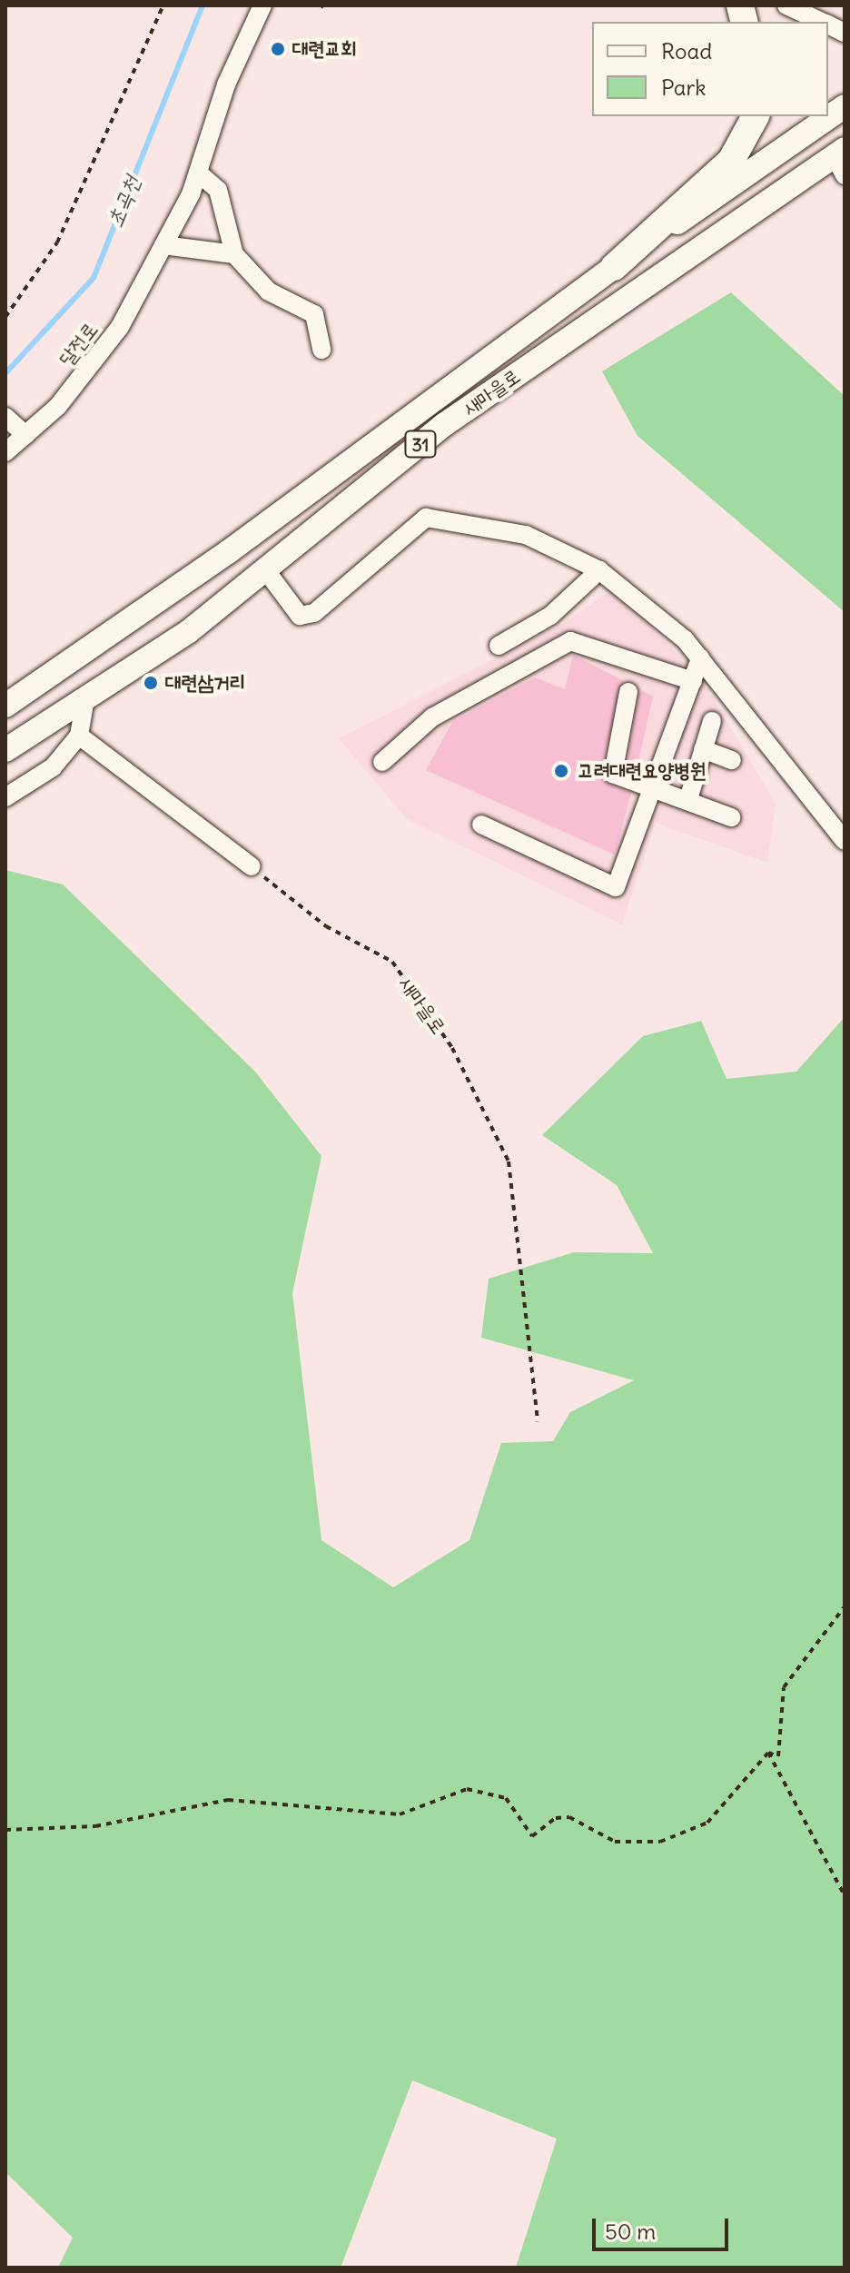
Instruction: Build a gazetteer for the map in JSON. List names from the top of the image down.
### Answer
{
  "streets": {
    "main road": ["새마을로", "31"],
    "street": ["달전로"]
  },
  "water": ["초곡천"],
  "places": ["대련교회", "대련삼거리", "고려대련요양병원"],
  "legend": ["Road", "Park"],
  "scale_bar": "50 m"
}
